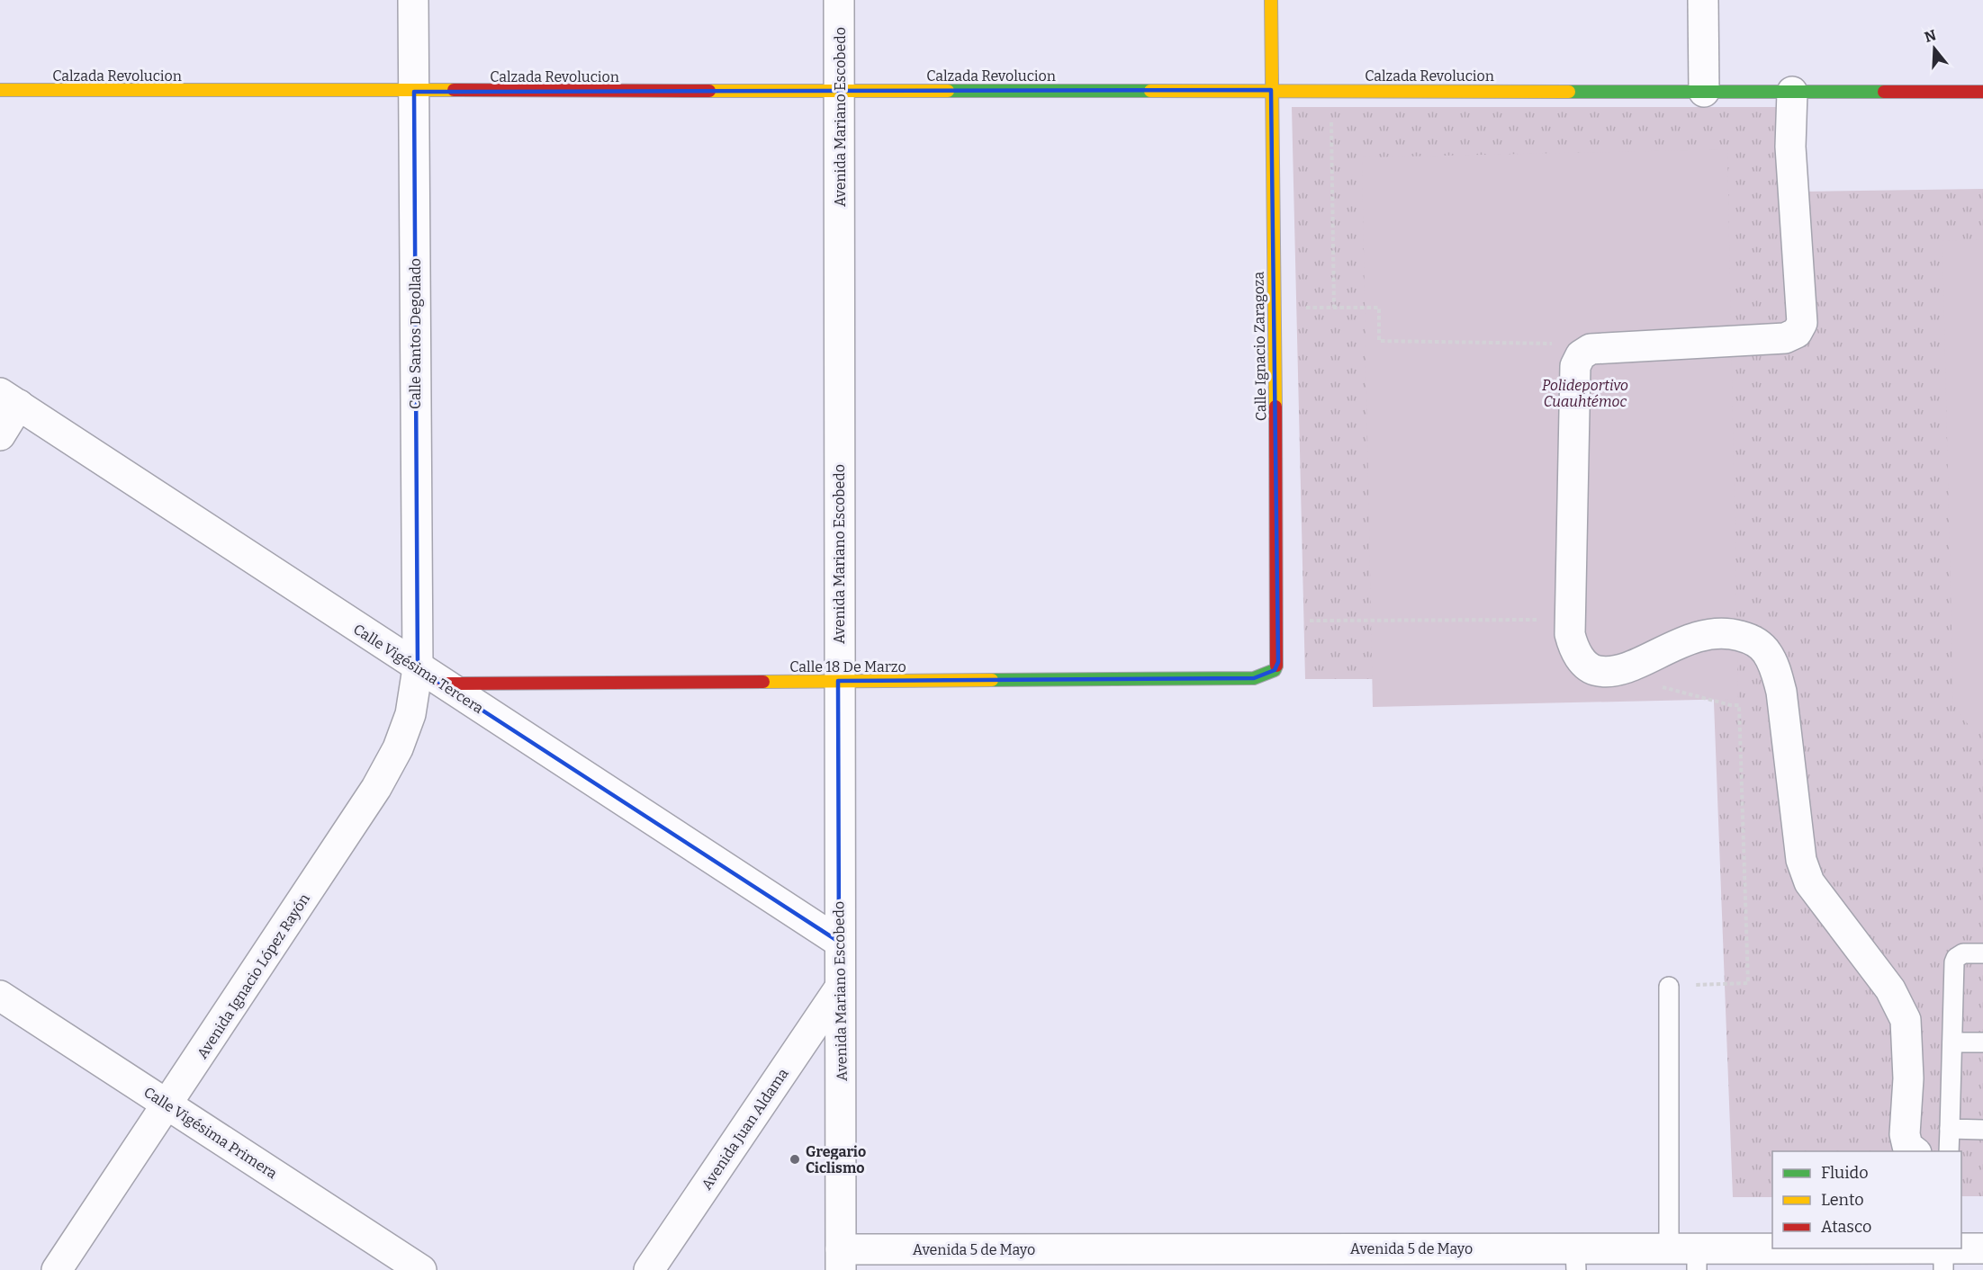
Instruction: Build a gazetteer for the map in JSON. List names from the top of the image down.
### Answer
{
  "streets": {
    "street": [
      "Calzada Revolucion",
      "Avenida Mariano Escobedo",
      "Calle Santos Degollado",
      "Calle Ignacio Zaragoza",
      "Calle 18 De Marzo",
      "Calle Vigésima Tercera",
      "Avenida Ignacio López Rayón",
      "Avenida Juan Aldama",
      "Calle Vigésima Primera",
      "Avenida 5 de Mayo"
    ]
  },
  "crossings": [
    ["Calzada Revolucion", "Avenida Mariano Escobedo"],
    ["Calzada Revolucion", "Calle Santos Degollado"],
    ["Calzada Revolucion", "Calle Ignacio Zaragoza"],
    ["Avenida Mariano Escobedo", "Calle 18 De Marzo"],
    ["Avenida Mariano Escobedo", "Calle Vigésima Tercera"],
    ["Avenida Mariano Escobedo", "Avenida Juan Aldama"],
    ["Avenida Mariano Escobedo", "Avenida 5 de Mayo"],
    ["Calle Santos Degollado", "Calle 18 De Marzo"],
    ["Calle Santos Degollado", "Calle Vigésima Tercera"],
    ["Calle Santos Degollado", "Avenida Ignacio López Rayón"],
    ["Calle Ignacio Zaragoza", "Calle 18 De Marzo"],
    ["Calle 18 De Marzo", "Calle Vigésima Tercera"],
    ["Calle 18 De Marzo", "Avenida Ignacio López Rayón"],
    ["Calle Vigésima Tercera", "Avenida Ignacio López Rayón"],
    ["Avenida Ignacio López Rayón", "Calle Vigésima Primera"]
  ],
  "parks": ["Polideportivo Cuauhtémoc"],
  "places": ["Gregario Ciclismo"],
  "legend": ["Fluido", "Lento", "Atasco"],
  "north": "top"
}
